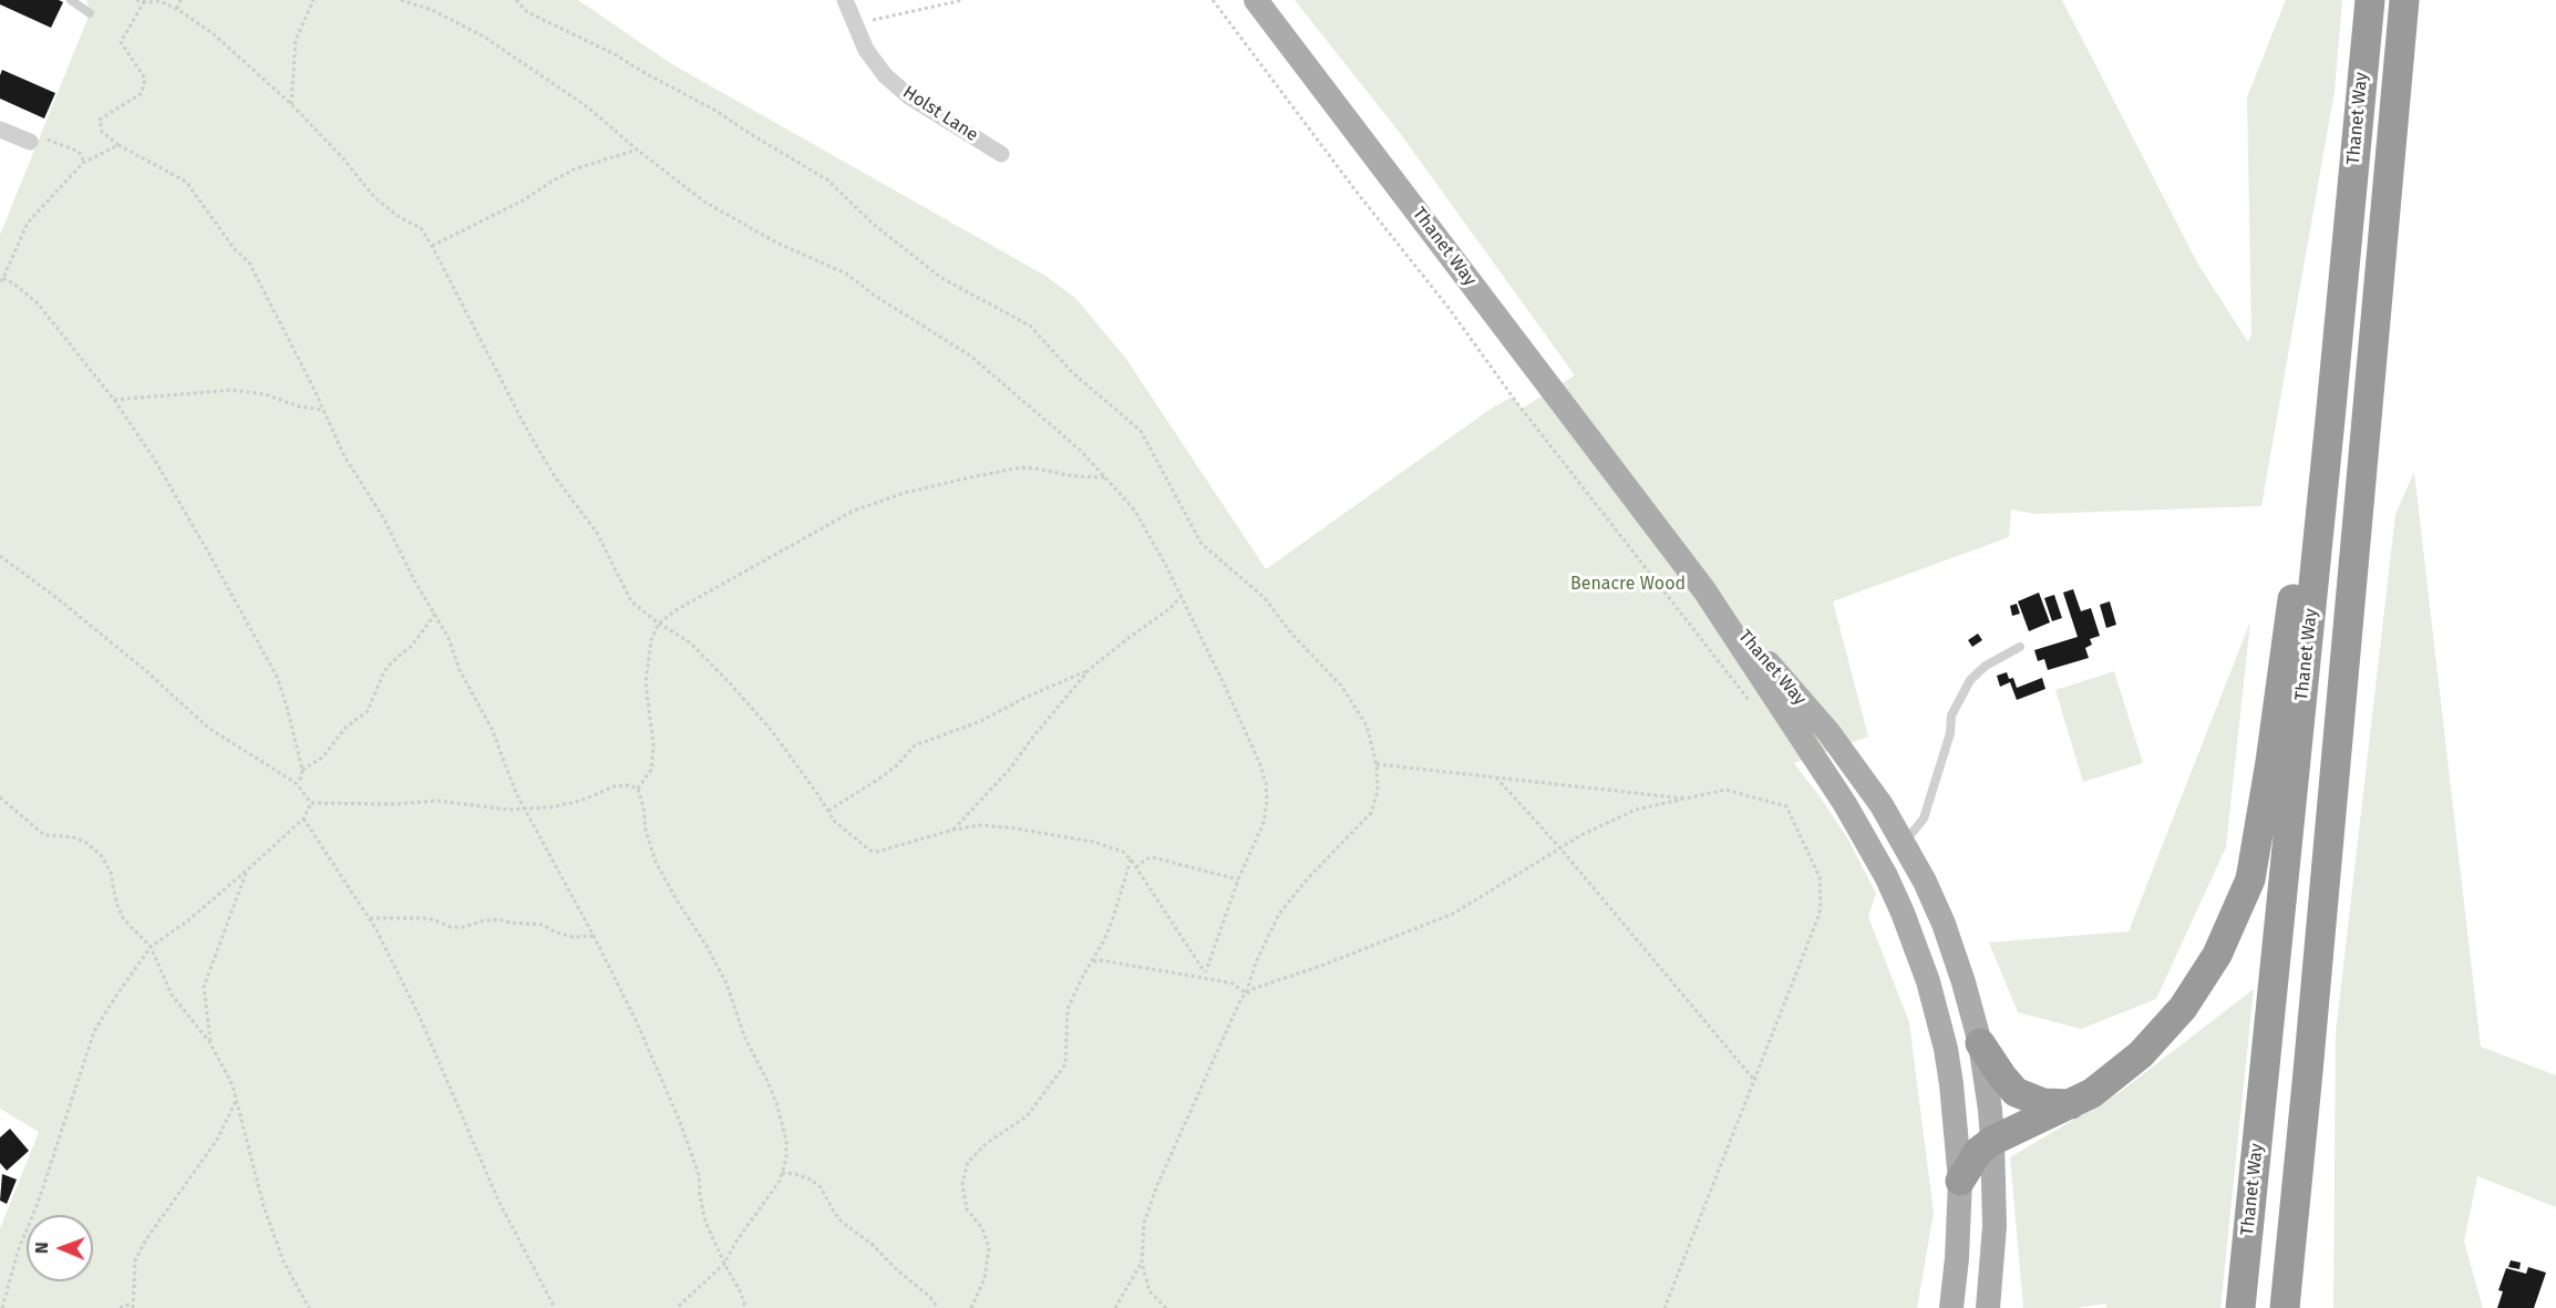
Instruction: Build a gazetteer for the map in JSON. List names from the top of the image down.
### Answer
{
  "streets": {
    "highway": ["Thanet Way"],
    "street": ["Holst Lane"]
  },
  "parks": ["Benacre Wood"],
  "north": "left"
}
